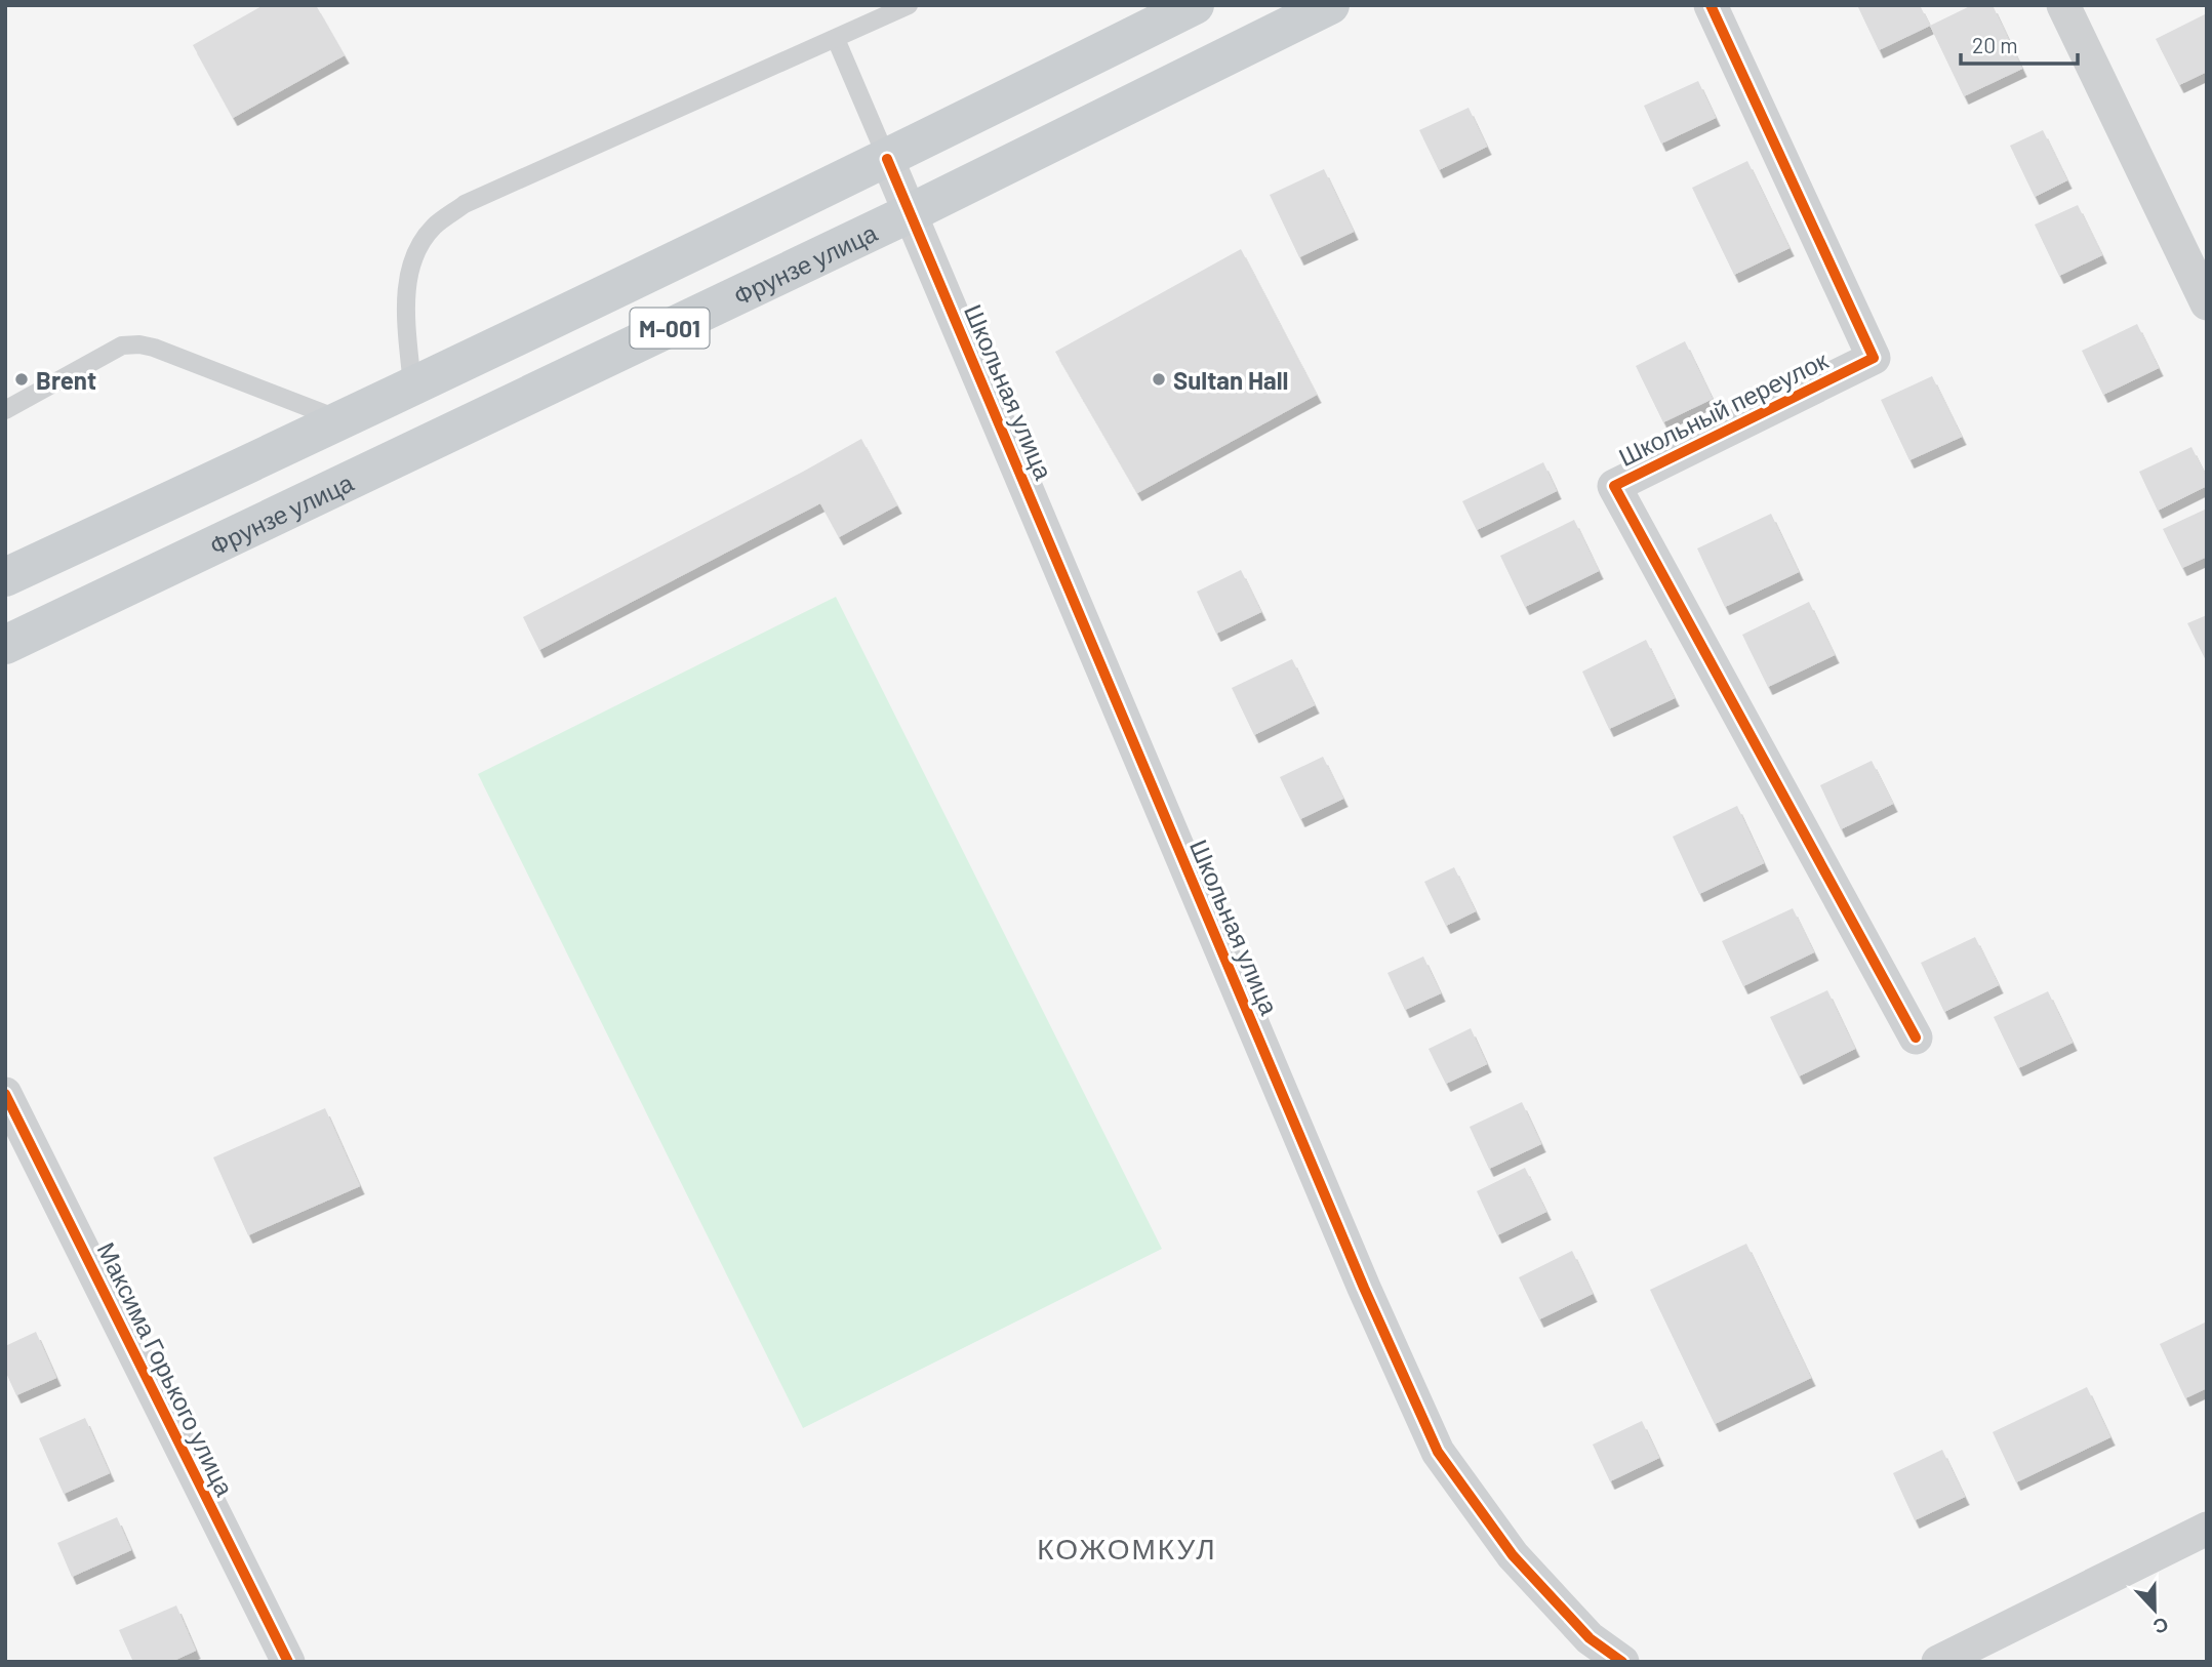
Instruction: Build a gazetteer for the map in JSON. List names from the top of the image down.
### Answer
{
  "streets": {
    "main road": ["Фрунзе улица", "M-001"],
    "street": ["Школьная улица", "Школьный переулок", "Максима Горького улица"]
  },
  "crossings": [
    ["Фрунзе улица", "Школьная улица"],
    ["M-001", "Школьная улица"]
  ],
  "districts": ["КОЖОМКУЛ"],
  "places": ["Brent", "Sultan Hall"],
  "scale_bar": "20 m",
  "north": "bottom"
}
